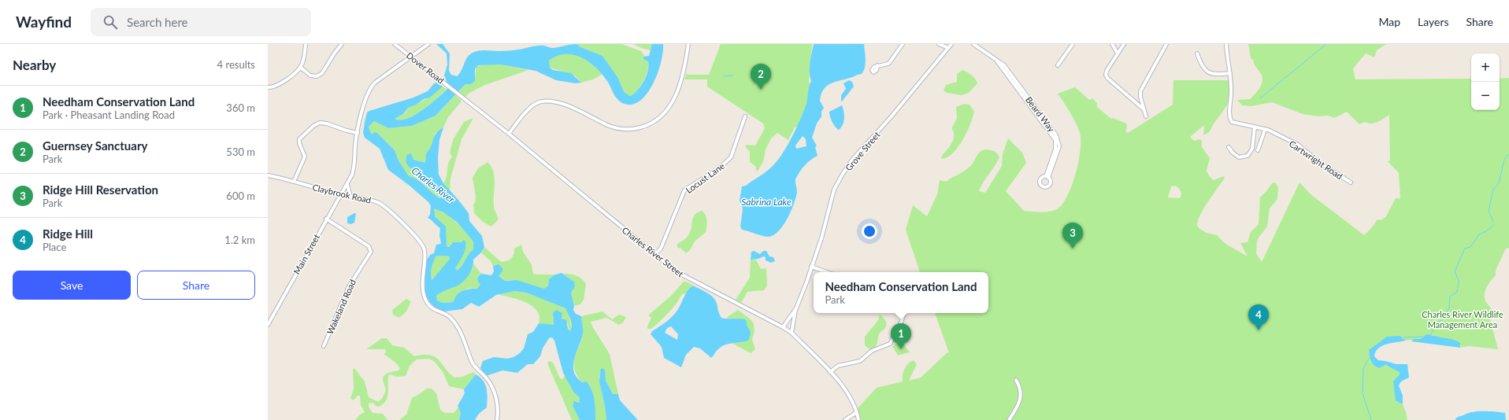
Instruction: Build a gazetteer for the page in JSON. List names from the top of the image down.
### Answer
{
  "streets": {
    "street": [
      "Dover Road",
      "Beard Way",
      "Grove Street",
      "Cartwright Road",
      "Locust Lane",
      "Claybrook Road",
      "Charles River Street",
      "Main Street",
      "Wakeland Road"
    ]
  },
  "crossings": [
    ["Dover Road", "Charles River Street"],
    ["Dover Road", "Main Street"],
    ["Grove Street", "Charles River Street"],
    ["Locust Lane", "Charles River Street"],
    ["Claybrook Road", "Main Street"],
    ["Main Street", "Wakeland Road"]
  ],
  "water": ["Charles River", "Sabrina Lake"],
  "parks": ["Charles River Wildlife Management Area"],
  "page": {
    "header": "Wayfind",
    "search": "Search here",
    "nav": ["Map", "Layers", "Share"],
    "heading": ["Nearby", "4 results"],
    "map_buttons": ["+", "−"],
    "pins": [
      "2",
      "3",
      "4",
      "1"
    ],
    "list": [
      {
        "mark": "1",
        "name": "Needham Conservation Land",
        "note": "Park · Pheasant Landing Road",
        "value": "360 m"
      },
      {
        "mark": "2",
        "name": "Guernsey Sanctuary",
        "note": "Park",
        "value": "530 m"
      },
      {
        "mark": "3",
        "name": "Ridge Hill Reservation",
        "note": "Park",
        "value": "600 m"
      },
      {
        "mark": "4",
        "name": "Ridge Hill",
        "note": "Place",
        "value": "1.2 km"
      }
    ],
    "buttons": ["Save", "Share"],
    "popup": ["Needham Conservation Land", "Park"]
  }
}
